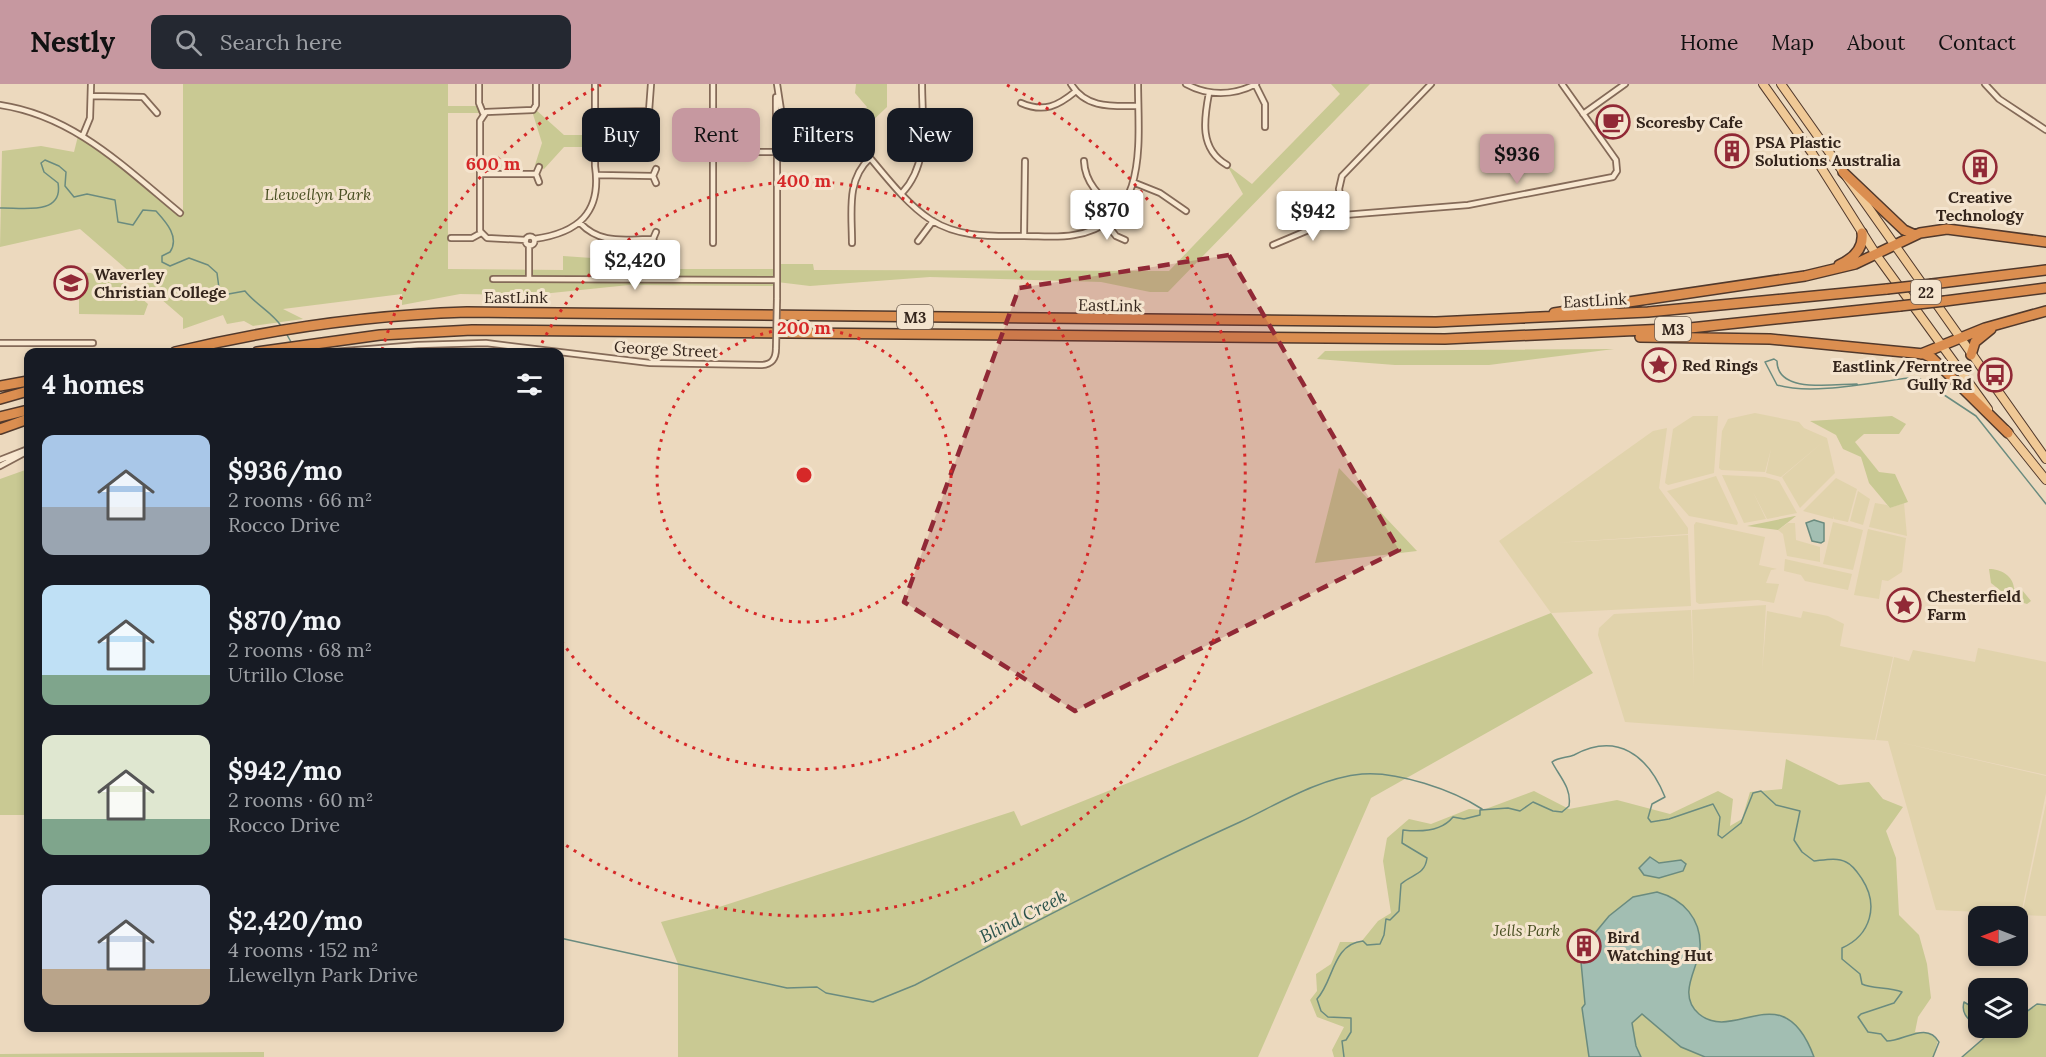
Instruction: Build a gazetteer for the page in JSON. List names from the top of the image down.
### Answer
{
  "streets": {
    "highway": ["EastLink", "M3"],
    "main road": ["22"],
    "street": ["George Street"]
  },
  "water": ["Blind Creek"],
  "parks": ["Llewellyn Park", "Jells Park"],
  "places": {
    "cafe": ["Scoresby Cafe"],
    "building": ["PSA Plastic Solutions Australia", "Creative Technology", "Bird Watching Hut"],
    "school or university": ["Waverley Christian College"],
    "place": ["Red Rings", "Chesterfield Farm"],
    "bus stop": ["Eastlink/Ferntree Gully Rd"]
  },
  "north": "left",
  "page": {
    "header": "Nestly",
    "search": "Search here",
    "nav": [
      "Home",
      "Map",
      "About",
      "Contact"
    ],
    "chip": [
      "Buy",
      "Rent",
      "Filters",
      "New"
    ],
    "price": [
      "$936",
      "$870",
      "$942",
      "$2,420"
    ],
    "heading": "4 homes",
    "list": [
      {
        "name": "$936/mo",
        "note": "2 rooms · 66 m² · Rocco Drive"
      },
      {
        "name": "$870/mo",
        "note": "2 rooms · 68 m² · Utrillo Close"
      },
      {
        "name": "$942/mo",
        "note": "2 rooms · 60 m² · Rocco Drive"
      },
      {
        "name": "$2,420/mo",
        "note": "4 rooms · 152 m² · Llewellyn Park Drive"
      }
    ]
  },
  "rings": ["600 m", "400 m", "200 m"]
}
